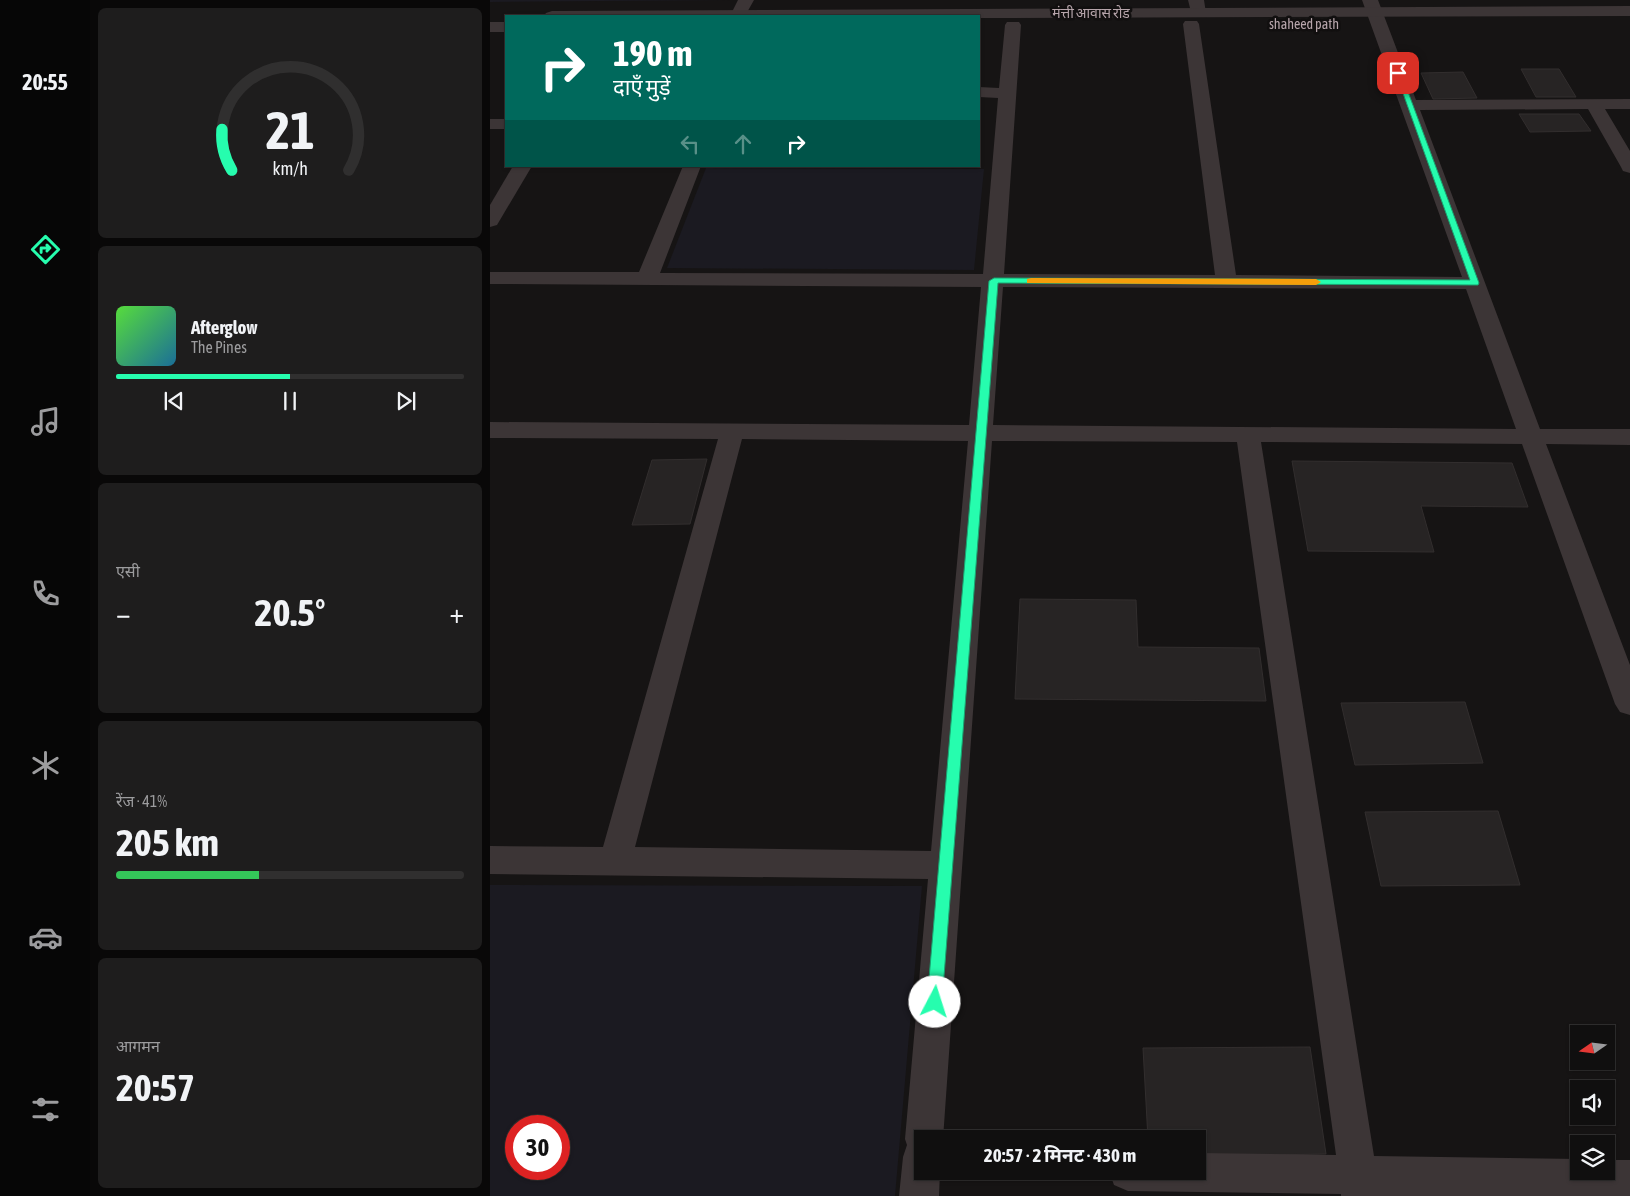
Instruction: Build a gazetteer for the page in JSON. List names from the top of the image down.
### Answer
{
  "streets": {
    "street": ["मंत्ती आवास रोड", "shaheed path"]
  },
  "crossings": [
    ["मंत्ती आवास रोड", "shaheed path"]
  ],
  "north": "left",
  "page": {
    "tabs": "20:55",
    "turn": ["190 m", "दाएँ मुड़ें"],
    "song": ["Afterglow", "The Pines"],
    "tile": [
      "एसी",
      ["रेंज · 41%", "205 km"],
      ["आगमन", "20:57"]
    ],
    "heat": ["−", "20.5°", "+"],
    "limit": "30",
    "trip": "20:57 · 2 मिनट · 430 m",
    "gauge": ["21", "km/h"]
  }
}
